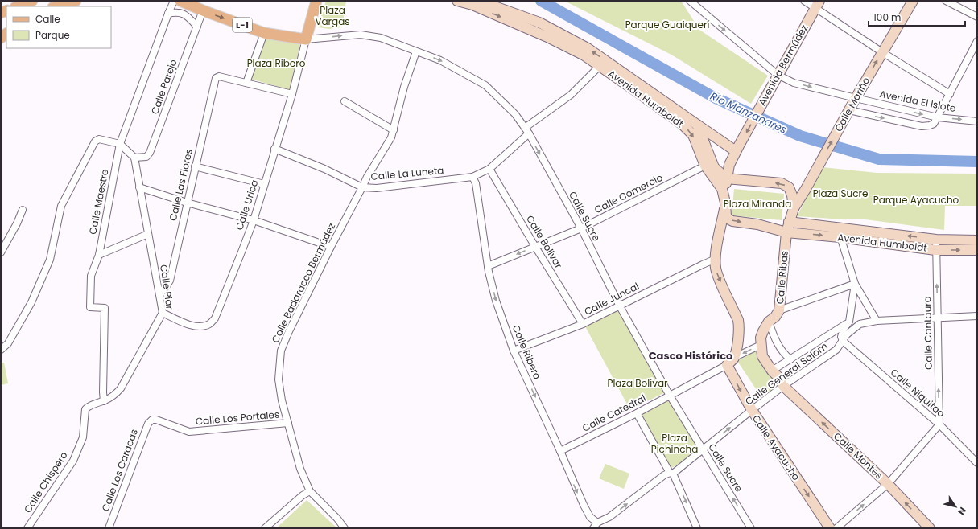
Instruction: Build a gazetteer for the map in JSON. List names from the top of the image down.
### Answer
{
  "streets": {
    "main road": [
      "L-1",
      "Avenida Bermúdez",
      "Avenida Humboldt",
      "Calle Mariño",
      "Calle Ribas",
      "Calle Ayacucho",
      "Calle Montes"
    ],
    "street": [
      "Calle Parejo",
      "Avenida El Islote",
      "Calle La Luneta",
      "Calle Las Flores",
      "Calle Comercio",
      "Calle Maestre",
      "Calle Urica",
      "Calle Sucre",
      "Calle Bolívar",
      "Calle Badaracco Bermúdez",
      "Calle Piar",
      "Calle Juncal",
      "Calle Cantaura",
      "Calle Ribero",
      "Calle General Salom",
      "Calle Niquitao",
      "Calle Catedral",
      "Calle Los Portales",
      "Calle Los Caracas",
      "Calle Chispero"
    ]
  },
  "crossings": [
    ["L-1", "Calle Parejo"],
    ["L-1", "Calle Urica"],
    ["L-1", "Calle Sucre"],
    ["Avenida Bermúdez", "Avenida Humboldt"],
    ["Avenida Bermúdez", "Avenida El Islote"],
    ["Calle Parejo", "Calle Piar"],
    ["Avenida Humboldt", "Calle La Luneta"],
    ["Avenida Humboldt", "Calle Comercio"],
    ["Avenida Humboldt", "Calle Ribas"],
    ["Avenida Humboldt", "Calle Cantaura"],
    ["Avenida El Islote", "Calle Mariño"],
    ["Calle La Luneta", "Calle Urica"],
    ["Calle La Luneta", "Calle Sucre"],
    ["Calle La Luneta", "Calle Bolívar"],
    ["Calle La Luneta", "Calle Badaracco Bermúdez"],
    ["Calle La Luneta", "Calle Ribero"],
    ["Calle Las Flores", "Calle Piar"],
    ["Calle Comercio", "Calle Sucre"],
    ["Calle Comercio", "Calle Bolívar"],
    ["Calle Comercio", "Calle Ribero"],
    ["Calle Maestre", "Calle Piar"],
    ["Calle Urica", "Calle Sucre"],
    ["Calle Urica", "Calle Piar"],
    ["Calle Sucre", "Calle Badaracco Bermúdez"],
    ["Calle Sucre", "Calle Juncal"],
    ["Calle Sucre", "Calle General Salom"],
    ["Calle Sucre", "Calle Catedral"],
    ["Calle Bolívar", "Calle Juncal"],
    ["Calle Ribas", "Calle General Salom"],
    ["Calle Ribas", "Calle Catedral"],
    ["Calle Ribas", "Calle Montes"],
    ["Calle Badaracco Bermúdez", "Calle Los Portales"],
    ["Calle Piar", "Calle Chispero"],
    ["Calle Juncal", "Calle Ribero"],
    ["Calle Cantaura", "Calle General Salom"],
    ["Calle Cantaura", "Calle Niquitao"],
    ["Calle Ribero", "Calle General Salom"],
    ["Calle Ribero", "Calle Catedral"],
    ["Calle General Salom", "Calle Niquitao"],
    ["Calle General Salom", "Calle Ayacucho"],
    ["Calle General Salom", "Calle Montes"],
    ["Calle Catedral", "Calle Ayacucho"],
    ["Calle Los Portales", "Calle Los Caracas"]
  ],
  "one_way": [
    "Avenida Bermúdez",
    "Calle Mariño",
    "Calle Cantaura",
    "Calle Ribero",
    "Calle Ayacucho",
    "Calle Montes"
  ],
  "districts": ["Casco Histórico"],
  "water": ["Río Manzanares"],
  "parks": [
    "Plaza Vargas",
    "Parque Guaiquerí",
    "Plaza Ribero",
    "Plaza Sucre",
    "Parque Ayacucho",
    "Plaza Miranda",
    "Plaza Bolívar",
    "Plaza Pichincha"
  ],
  "legend": ["Calle", "Parque"],
  "scale_bar": "100 m",
  "north": "bottom right"
}
